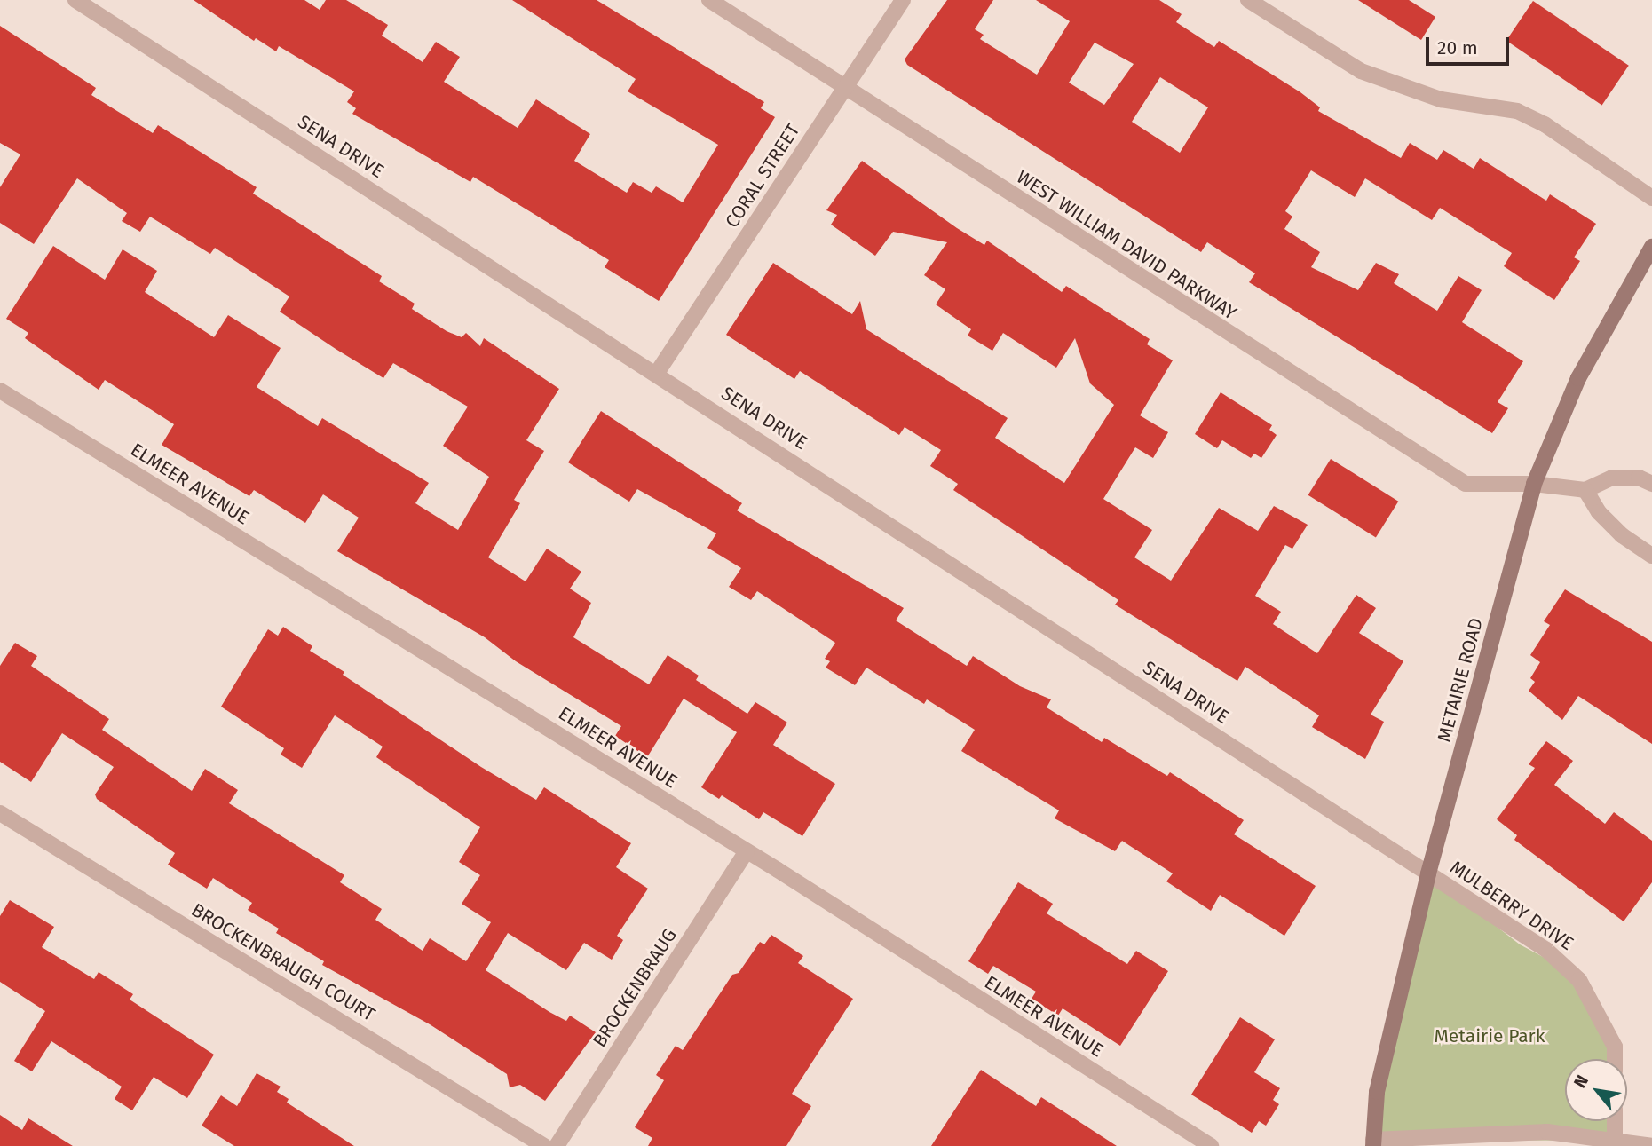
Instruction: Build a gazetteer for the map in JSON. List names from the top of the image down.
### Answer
{
  "streets": {
    "main road": ["METAIRIE ROAD"],
    "street": [
      "SENA DRIVE",
      "CORAL STREET",
      "WEST WILLIAM DAVID PARKWAY",
      "ELMEER AVENUE",
      "MULBERRY DRIVE",
      "BROCKENBRAUGH COURT",
      "BROCKENBRAUG"
    ]
  },
  "crossings": [
    ["SENA DRIVE", "CORAL STREET"],
    ["SENA DRIVE", "METAIRIE ROAD"],
    ["SENA DRIVE", "MULBERRY DRIVE"],
    ["CORAL STREET", "WEST WILLIAM DAVID PARKWAY"],
    ["WEST WILLIAM DAVID PARKWAY", "METAIRIE ROAD"],
    ["ELMEER AVENUE", "BROCKENBRAUG"],
    ["METAIRIE ROAD", "MULBERRY DRIVE"]
  ],
  "parks": ["Metairie Park"],
  "scale_bar": "20 m",
  "north": "top left"
}
